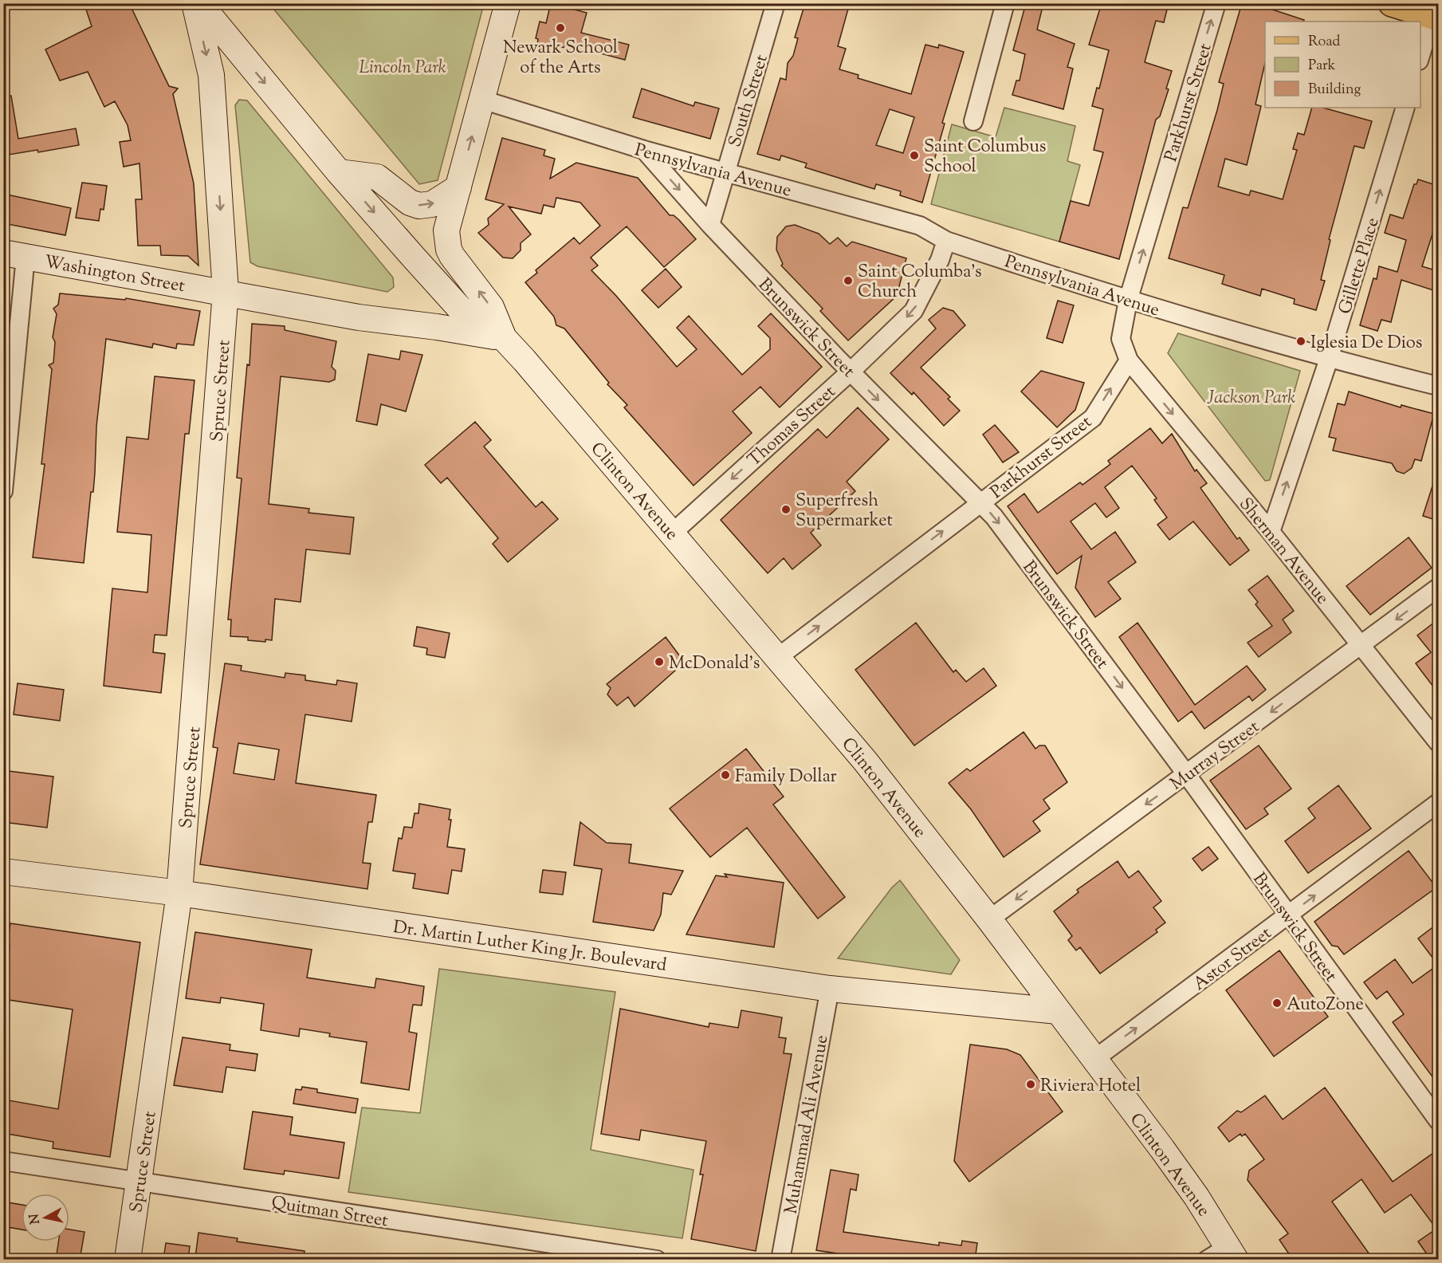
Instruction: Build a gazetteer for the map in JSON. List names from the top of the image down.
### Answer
{
  "streets": {
    "main road": [
      "Washington Street",
      "Spruce Street",
      "Clinton Avenue",
      "Dr. Martin Luther King Jr. Boulevard"
    ],
    "street": [
      "South Street",
      "Parkhurst Street",
      "Pennsylvania Avenue",
      "Gillette Place",
      "Brunswick Street",
      "Thomas Street",
      "Sherman Avenue",
      "Murray Street",
      "Astor Street",
      "Muhammad Ali Avenue",
      "Quitman Street"
    ]
  },
  "crossings": [
    ["South Street", "Pennsylvania Avenue"],
    ["South Street", "Brunswick Street"],
    ["Parkhurst Street", "Pennsylvania Avenue"],
    ["Parkhurst Street", "Brunswick Street"],
    ["Parkhurst Street", "Clinton Avenue"],
    ["Parkhurst Street", "Sherman Avenue"],
    ["Pennsylvania Avenue", "Gillette Place"],
    ["Pennsylvania Avenue", "Brunswick Street"],
    ["Pennsylvania Avenue", "Thomas Street"],
    ["Gillette Place", "Sherman Avenue"],
    ["Washington Street", "Spruce Street"],
    ["Brunswick Street", "Thomas Street"],
    ["Brunswick Street", "Murray Street"],
    ["Brunswick Street", "Astor Street"],
    ["Spruce Street", "Dr. Martin Luther King Jr. Boulevard"],
    ["Spruce Street", "Quitman Street"],
    ["Thomas Street", "Clinton Avenue"],
    ["Clinton Avenue", "Murray Street"],
    ["Clinton Avenue", "Dr. Martin Luther King Jr. Boulevard"],
    ["Clinton Avenue", "Astor Street"],
    ["Sherman Avenue", "Murray Street"],
    ["Dr. Martin Luther King Jr. Boulevard", "Muhammad Ali Avenue"]
  ],
  "one_way": [
    "Parkhurst Street",
    "Gillette Place",
    "Brunswick Street",
    "Thomas Street",
    "Sherman Avenue",
    "Murray Street",
    "Astor Street"
  ],
  "parks": ["Lincoln Park", "Jackson Park"],
  "places": [
    "Newark School of the Arts",
    "Saint Columbus School",
    "Saint Columba's Church",
    "Iglesia De Dios",
    "Superfresh Supermarket",
    "McDonald's",
    "Family Dollar",
    "AutoZone",
    "Riviera Hotel"
  ],
  "legend": ["Road", "Park", "Building"],
  "north": "left"
}
